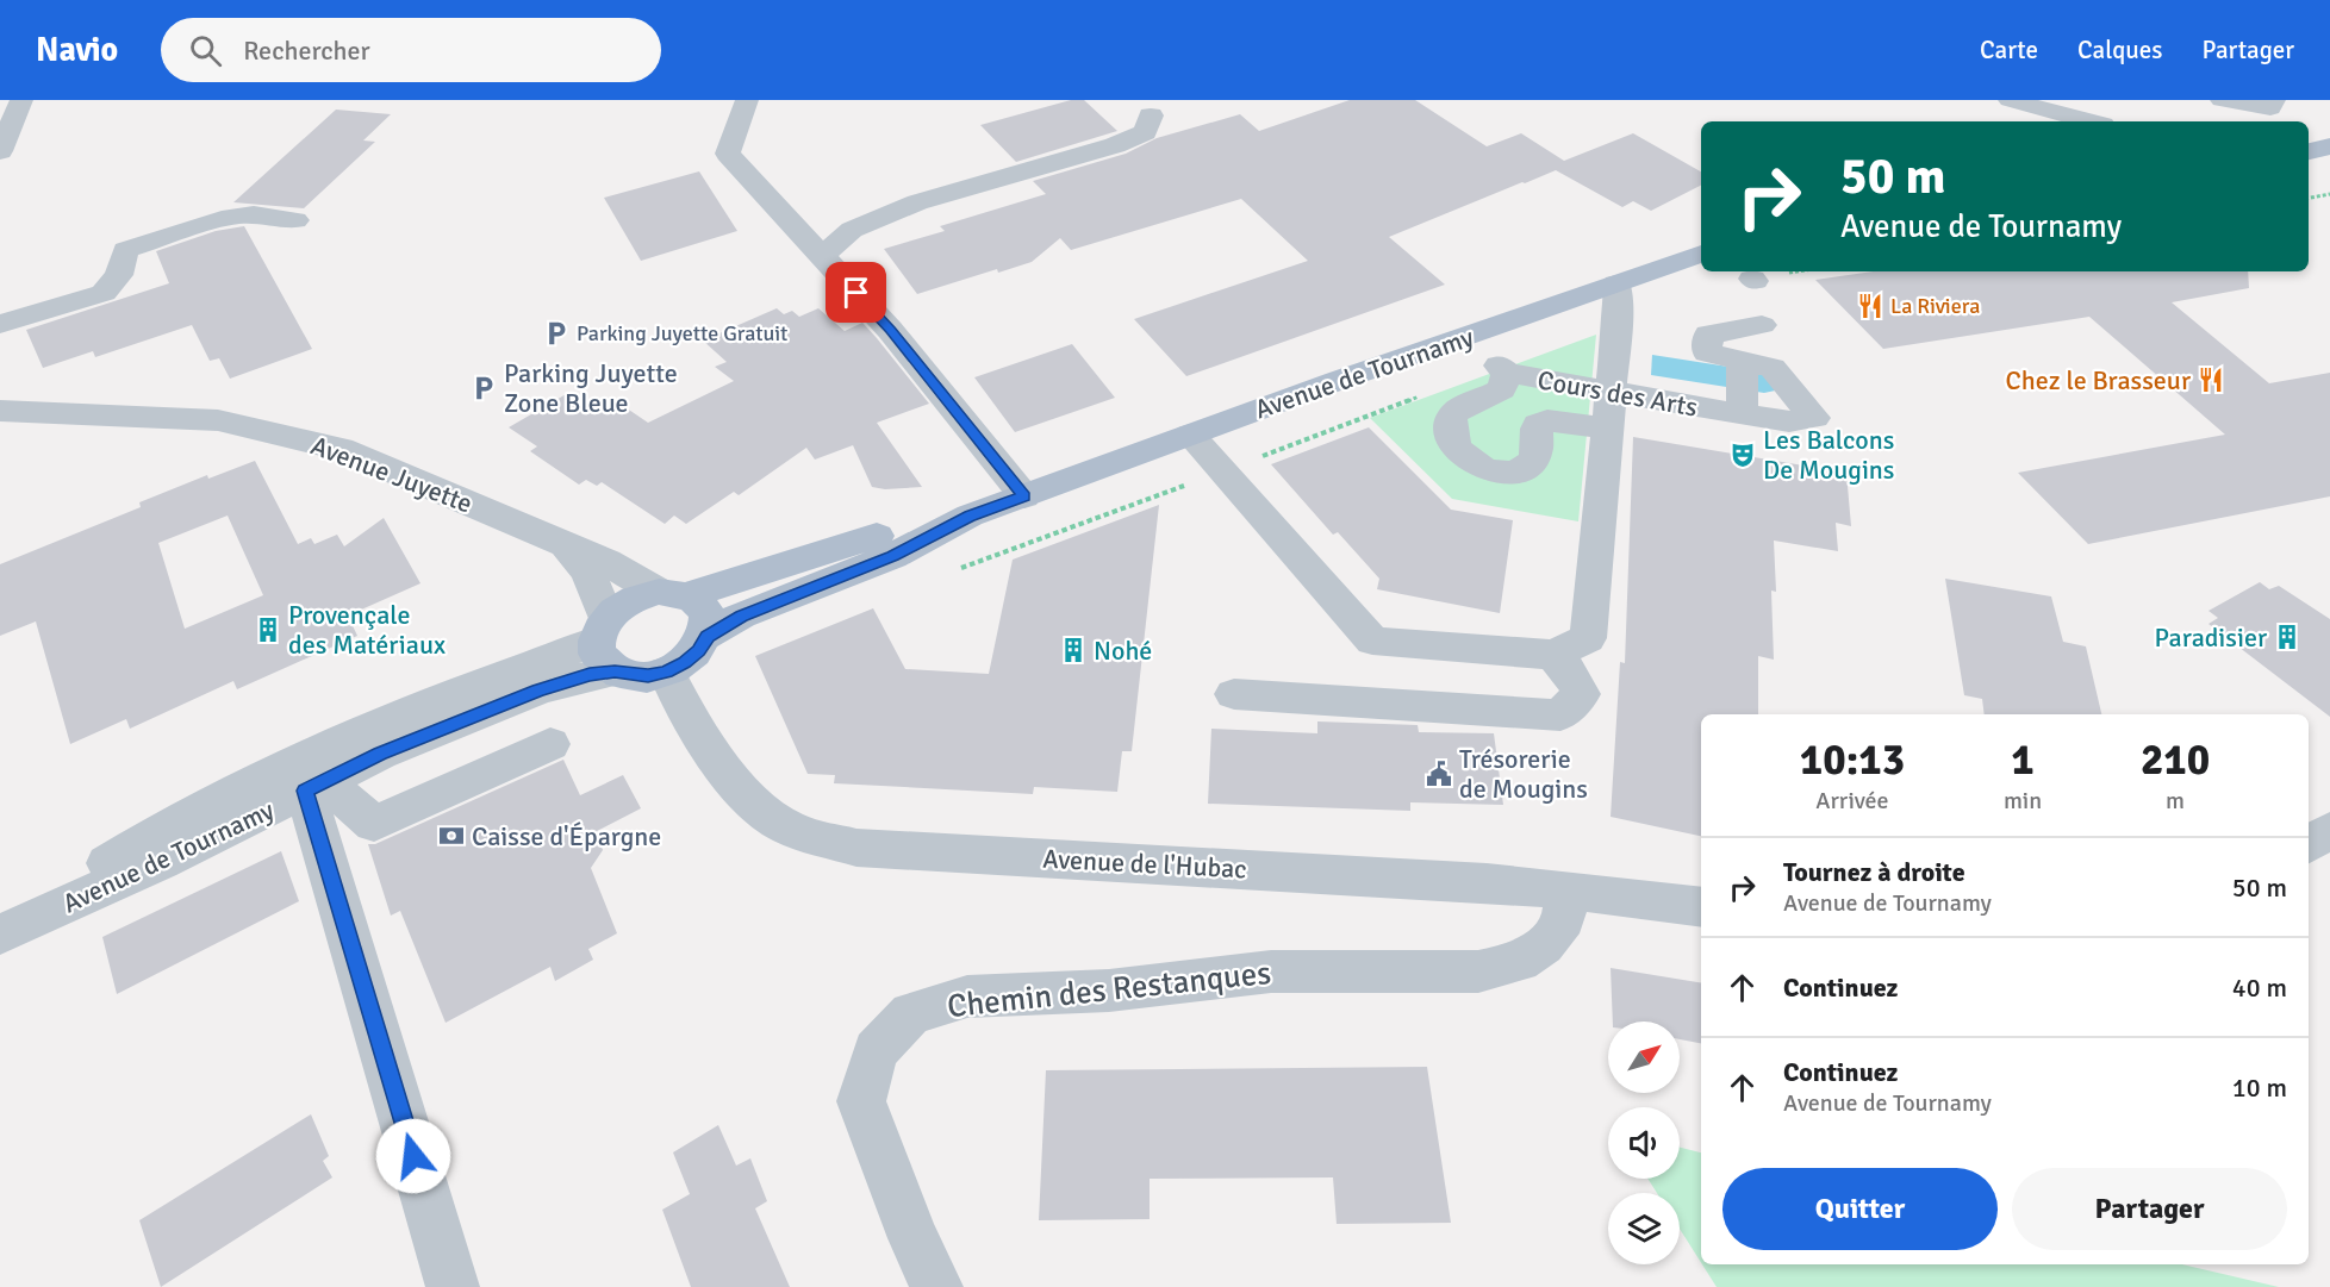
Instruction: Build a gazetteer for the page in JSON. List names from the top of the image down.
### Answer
{
  "streets": {
    "main road": ["Avenue de Tournamy"],
    "street": [
      "Cours des Arts",
      "Avenue Juyette",
      "Avenue de l'Hubac",
      "Chemin des Restanques"
    ]
  },
  "crossings": [
    ["Avenue de Tournamy", "Avenue Juyette"],
    ["Avenue de Tournamy", "Avenue de l'Hubac"],
    ["Avenue Juyette", "Avenue de l'Hubac"],
    ["Avenue de l'Hubac", "Chemin des Restanques"]
  ],
  "places": {
    "restaurant": ["La Riviera", "Chez le Brasseur"],
    "parking": ["Parking Juyette Gratuit", "Parking Juyette Zone Bleue"],
    "theatre": ["Les Balcons De Mougins"],
    "building": ["Provençale des Matériaux", "Paradisier", "Nohé"],
    "public building": ["Trésorerie de Mougins"],
    "bank": ["Caisse d'Épargne"]
  },
  "north": "top right",
  "page": {
    "header": "Navio",
    "search": "Rechercher",
    "nav": ["Carte", "Calques", "Partager"],
    "turn": ["50 m", "Avenue de Tournamy"],
    "eta": [
      "10:13",
      "Arrivée",
      "1",
      "min",
      "210",
      "m"
    ],
    "list": [
      {
        "name": "Tournez à droite",
        "note": "Avenue de Tournamy",
        "value": "50 m"
      },
      {
        "name": "Continuez",
        "value": "40 m"
      },
      {
        "name": "Continuez",
        "note": "Avenue de Tournamy",
        "value": "10 m"
      }
    ],
    "buttons": ["Quitter", "Partager"]
  }
}
